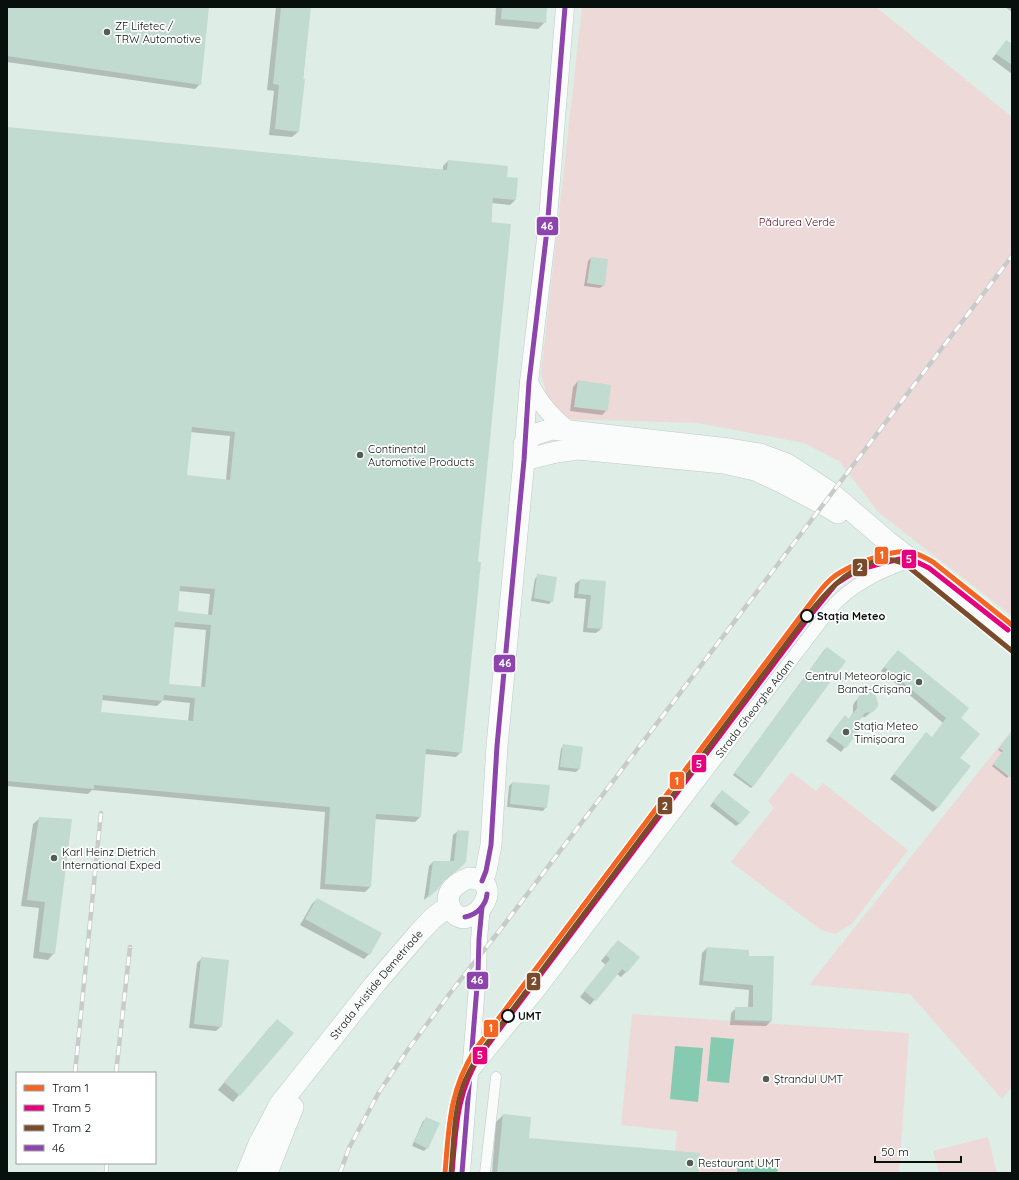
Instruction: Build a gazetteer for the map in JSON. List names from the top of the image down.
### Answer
{
  "streets": {
    "main road": ["Strada Aristide Demetriade"],
    "street": ["Strada Gheorghe Adam"]
  },
  "parks": ["Pădurea Verde"],
  "places": [
    "ZF Lifetec / TRW Automotive",
    "Continental Automotive Products",
    "Stația Meteo",
    "Centrul Meteorologic Banat-Crișana",
    "Stația Meteo Timișoara",
    "Karl Heinz Dietrich International Exped",
    "UMT",
    "Ștrandul UMT",
    "Restaurant UMT"
  ],
  "lines": [
    "transit line 46",
    "tram line 1",
    "tram line 5",
    "tram line 2"
  ],
  "legend": [
    "Tram 1",
    "Tram 5",
    "Tram 2",
    "46"
  ],
  "scale_bar": "50 m"
}
